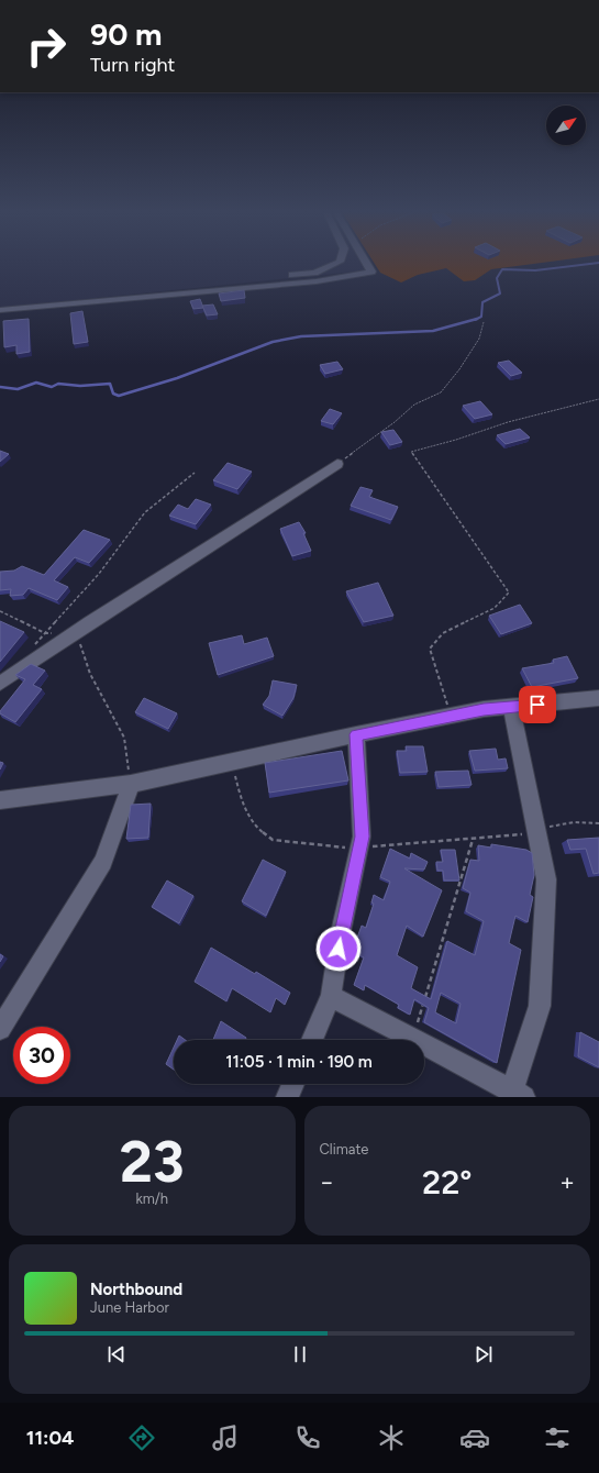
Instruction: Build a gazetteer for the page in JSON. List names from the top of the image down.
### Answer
{
  "north": "top right",
  "page": {
    "turn": ["90 m", "Turn right"],
    "limit": "30",
    "trip": "11:05 · 1 min · 190 m",
    "tile": [
      ["23", "km/h"],
      "Climate"
    ],
    "heat": ["−", "22°", "+"],
    "song": ["Northbound", "June Harbor"],
    "tabs": "11:04"
  }
}
